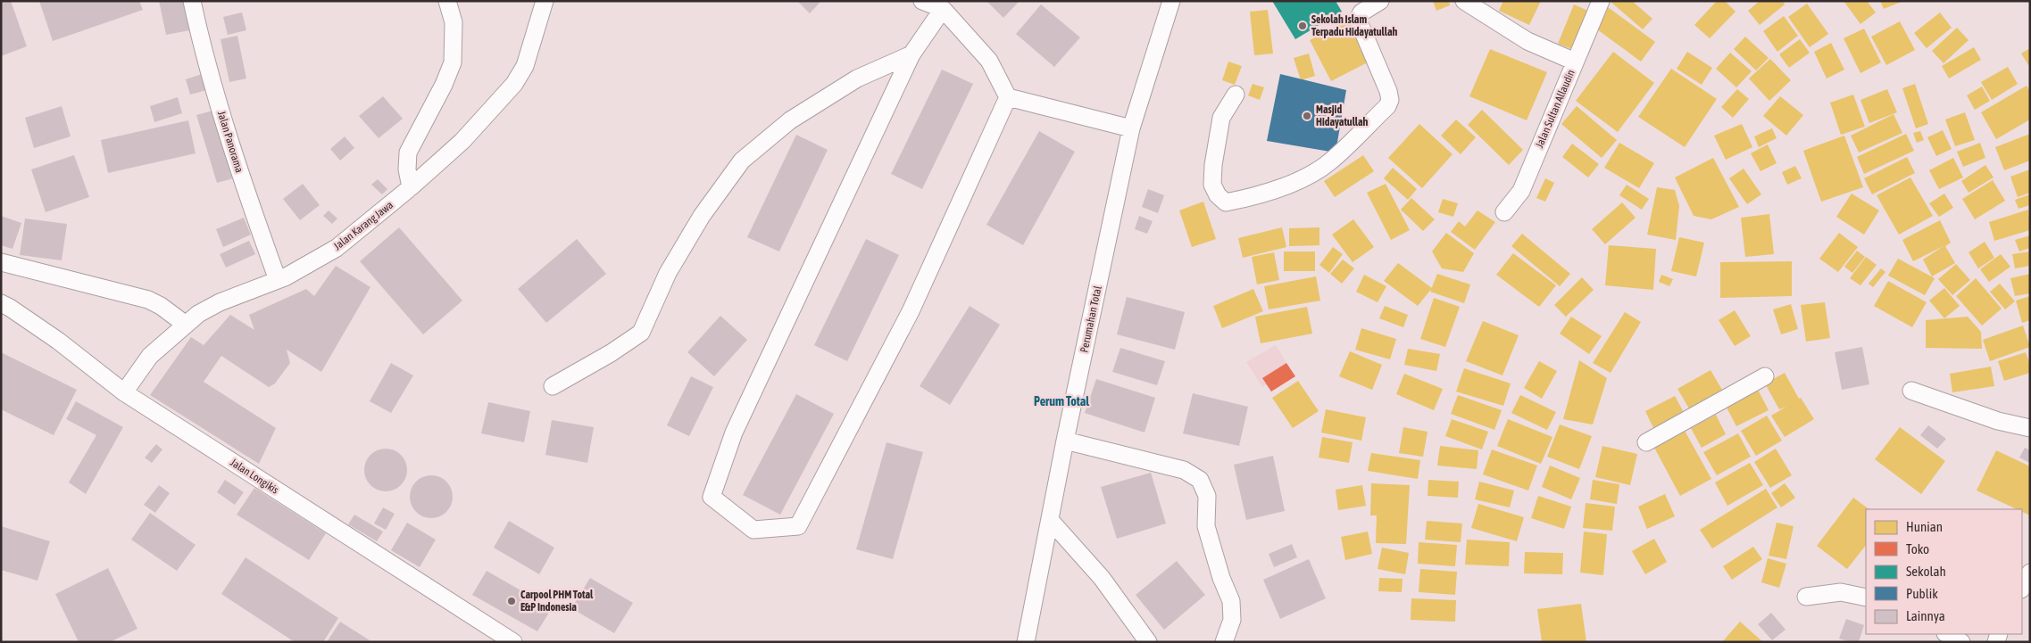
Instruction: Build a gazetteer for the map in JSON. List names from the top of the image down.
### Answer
{
  "streets": {
    "street": [
      "Jalan Sultan Allaudin",
      "Jalan Panorama",
      "Jalan Karang Jawa",
      "Perumahan Total",
      "Jalan Longikis"
    ]
  },
  "crossings": [
    ["Jalan Panorama", "Jalan Karang Jawa"],
    ["Jalan Karang Jawa", "Jalan Longikis"]
  ],
  "districts": ["Perum Total"],
  "places": ["Sekolah Islam Terpadu Hidayatullah", "Masjid Hidayatullah", "Carpool PHM Total E&P Indonesia"],
  "legend": [
    "Hunian",
    "Toko",
    "Sekolah",
    "Publik",
    "Lainnya"
  ]
}
